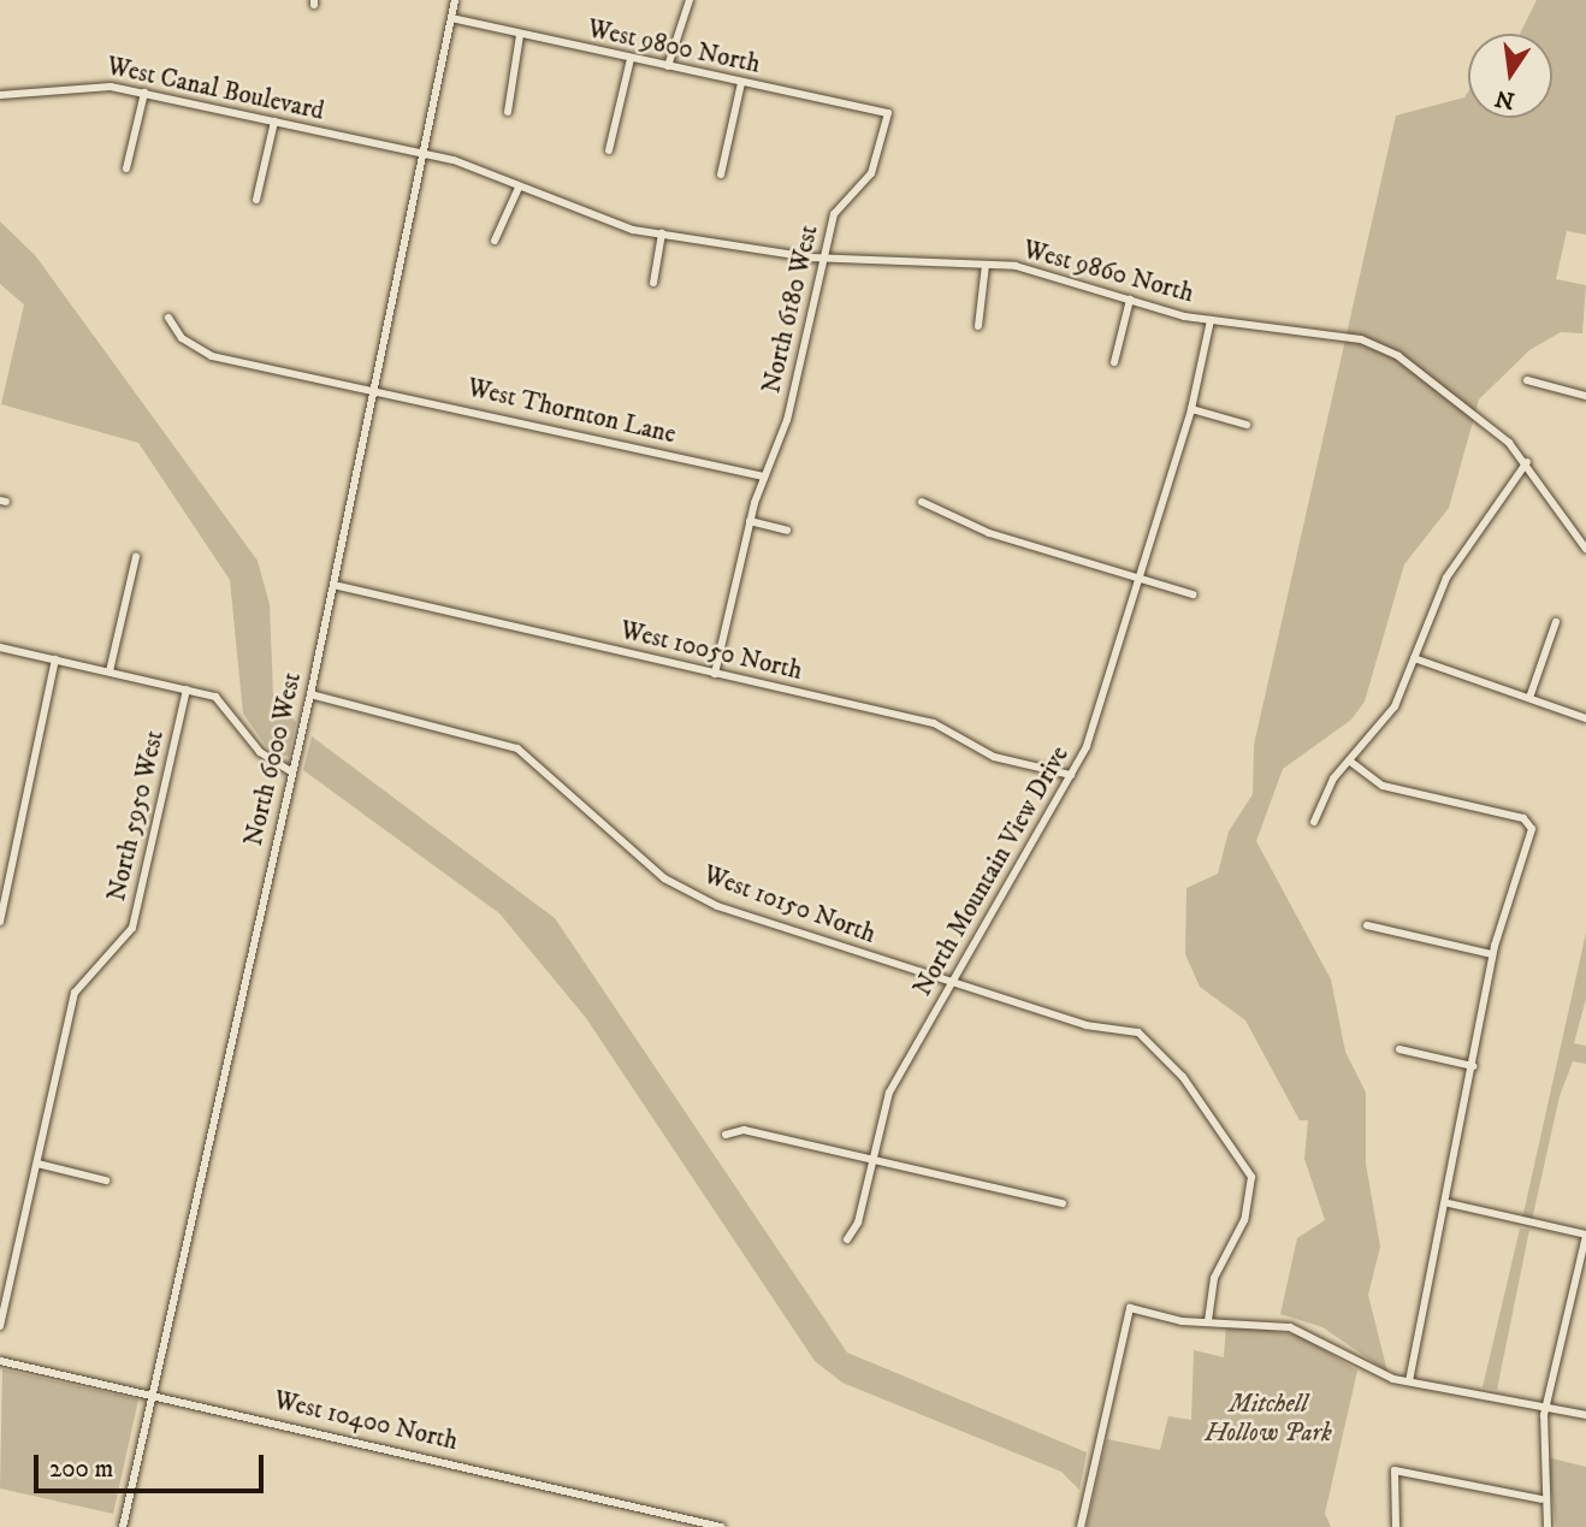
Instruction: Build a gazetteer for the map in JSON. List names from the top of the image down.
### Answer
{
  "streets": {
    "street": [
      "West 9800 North",
      "West Canal Boulevard",
      "West 9860 North",
      "North 6180 West",
      "West Thornton Lane",
      "West 10050 North",
      "North 6000 West",
      "North 5950 West",
      "North Mountain View Drive",
      "West 10150 North",
      "West 10400 North"
    ]
  },
  "crossings": [
    ["West 9800 North", "North 6180 West"],
    ["West 9800 North", "North 6000 West"],
    ["West Canal Boulevard", "North 6000 West"],
    ["West 9860 North", "North 6180 West"],
    ["West 9860 North", "North Mountain View Drive"],
    ["North 6180 West", "West Thornton Lane"],
    ["North 6180 West", "West 10050 North"],
    ["West Thornton Lane", "North 6000 West"],
    ["West 10050 North", "North 6000 West"],
    ["West 10050 North", "North Mountain View Drive"],
    ["North 6000 West", "West 10150 North"],
    ["North 6000 West", "West 10400 North"],
    ["North Mountain View Drive", "West 10150 North"]
  ],
  "parks": ["Mitchell Hollow Park"],
  "scale_bar": "200 m",
  "north": "bottom"
}
